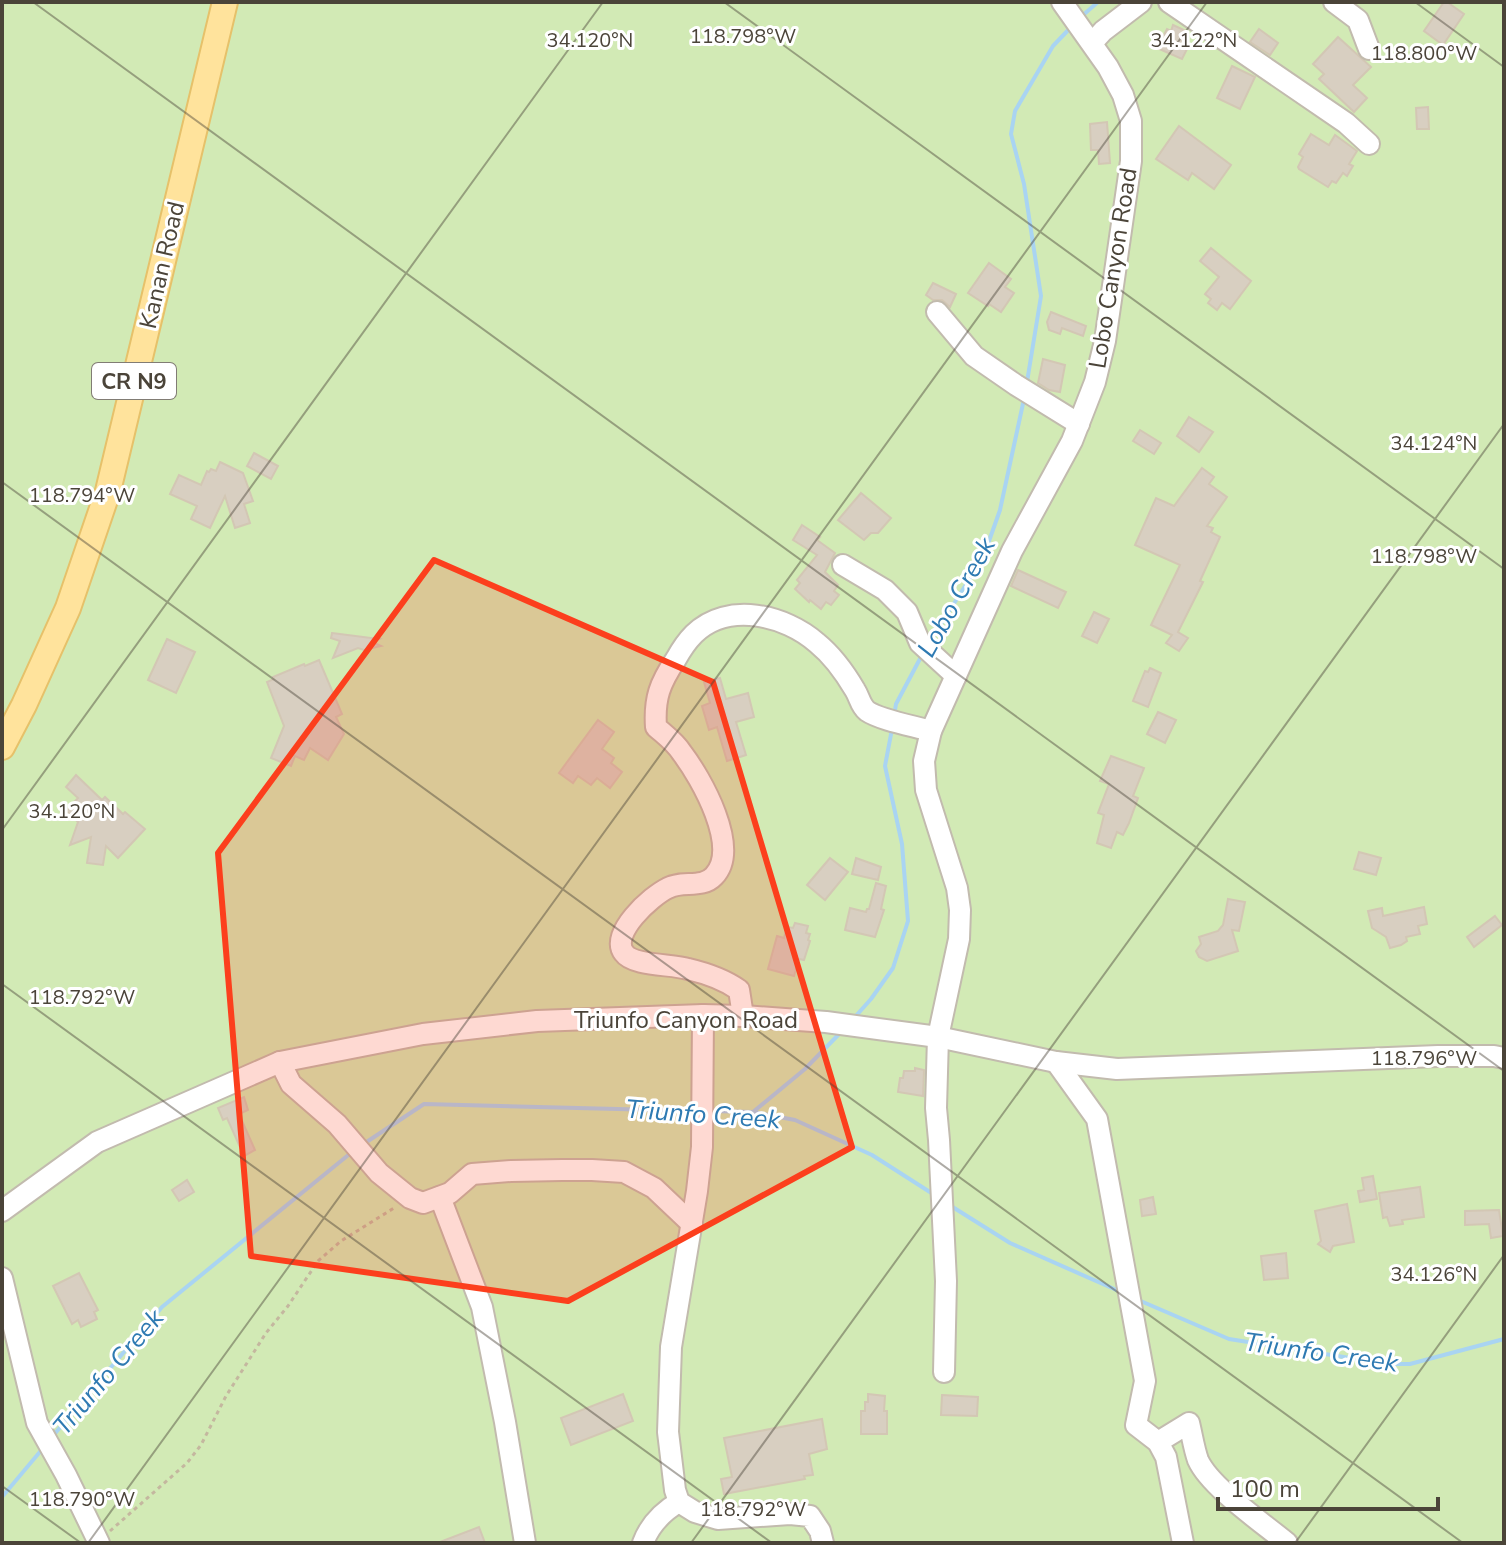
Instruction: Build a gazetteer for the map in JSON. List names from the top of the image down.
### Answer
{
  "streets": {
    "main road": ["Kanan Road", "CR N9"],
    "street": ["Lobo Canyon Road", "Triunfo Canyon Road"]
  },
  "crossings": [
    ["Lobo Canyon Road", "Triunfo Canyon Road"]
  ],
  "water": ["Lobo Creek", "Triunfo Creek"],
  "scale_bar": "100 m",
  "coordinates": [
    "118.798°W",
    "34.120°N",
    "34.122°N",
    "118.800°W",
    "34.124°N",
    "118.794°W",
    "118.792°W",
    "118.796°W",
    "34.126°N",
    "118.790°W"
  ]
}
